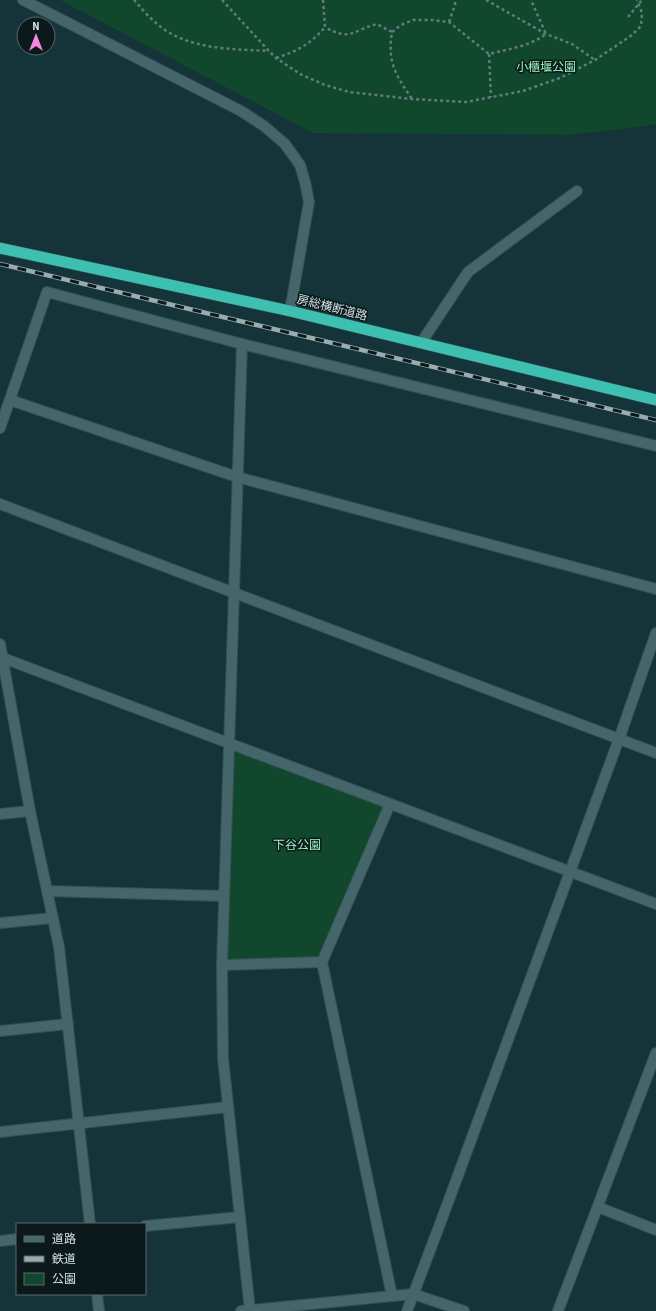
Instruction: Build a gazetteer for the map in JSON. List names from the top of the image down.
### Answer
{
  "streets": {
    "highway": ["房総横断道路"]
  },
  "parks": ["小櫃堰公園", "下谷公園"],
  "legend": ["道路", "鉄道", "公園"],
  "north": "top"
}
